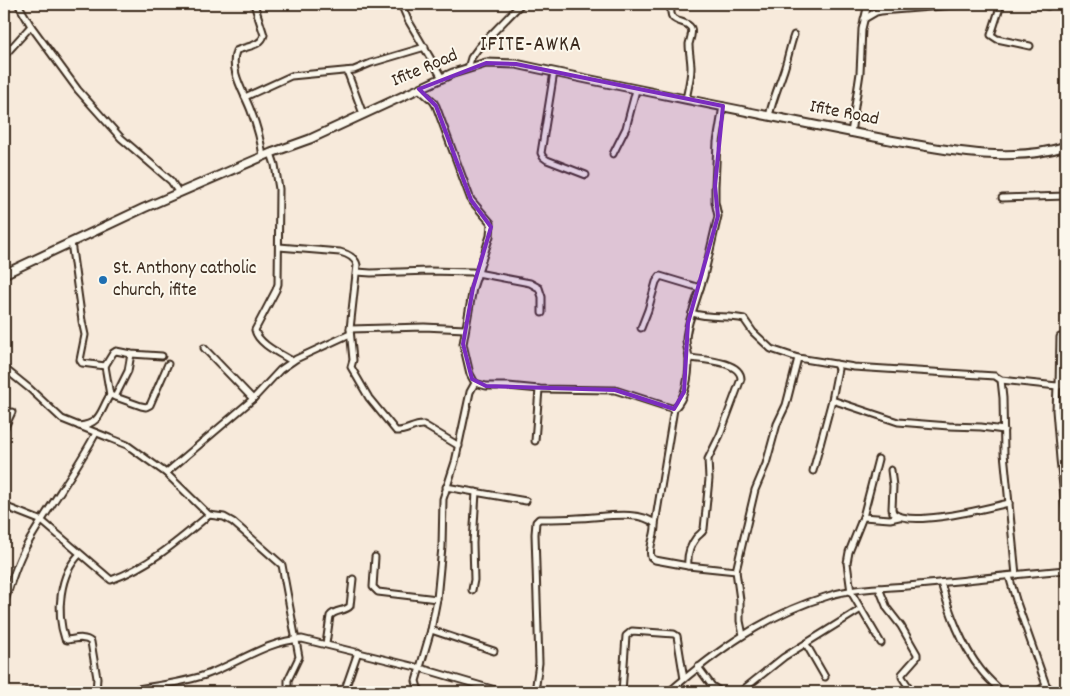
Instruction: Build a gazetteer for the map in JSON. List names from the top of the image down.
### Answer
{
  "streets": {
    "street": ["Ifite Road"]
  },
  "districts": ["IFITE-AWKA"],
  "places": ["St. Anthony catholic church, ifite"]
}
